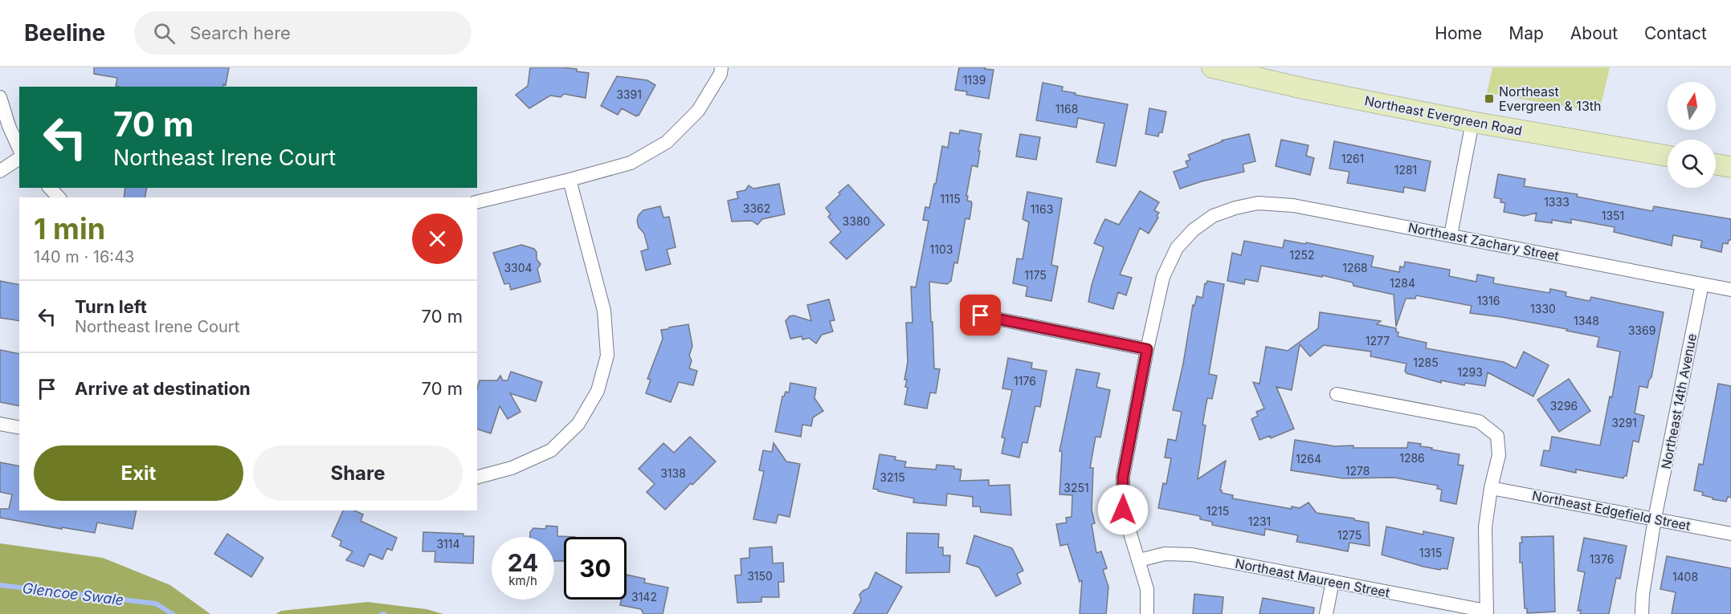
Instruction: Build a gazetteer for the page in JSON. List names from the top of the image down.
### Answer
{
  "streets": {
    "main road": ["Northeast Evergreen Road"],
    "street": [
      "Northeast Zachary Street",
      "Northeast 14th Avenue",
      "Northeast Edgefield Street",
      "Northeast Maureen Street"
    ]
  },
  "crossings": [
    ["Northeast Zachary Street", "Northeast 14th Avenue"],
    ["Northeast Zachary Street", "Northeast Maureen Street"],
    ["Northeast 14th Avenue", "Northeast Edgefield Street"]
  ],
  "water": ["Glencoe Swale"],
  "places": {
    "transit": ["Northeast Evergreen & 13th"]
  },
  "house_numbers": [
    "1139",
    "3391",
    "1168",
    "1261",
    "1281",
    "1115",
    "1333",
    "3362",
    "1163",
    "1351",
    "3380",
    "1103",
    "1252",
    "3304",
    "1268",
    "1175",
    "1284",
    "1316",
    "1330",
    "1348",
    "3369",
    "1277",
    "1285",
    "1293",
    "1176",
    "3296",
    "3291",
    "1286",
    "1264",
    "1278",
    "3138",
    "3215",
    "3251",
    "1215",
    "1231",
    "1275",
    "3114",
    "1315",
    "1376",
    "3150",
    "1408",
    "3142"
  ],
  "north": "top",
  "page": {
    "header": "Beeline",
    "search": "Search here",
    "nav": [
      "Home",
      "Map",
      "About",
      "Contact"
    ],
    "turn": ["70 m", "Northeast Irene Court"],
    "heading": ["1 min", "140 m · 16:43"],
    "list": [
      {
        "name": "Turn left",
        "note": "Northeast Irene Court",
        "value": "70 m"
      },
      {
        "name": "Arrive at destination",
        "value": "70 m"
      }
    ],
    "buttons": ["Exit", "Share"],
    "speed": "24 km/h",
    "limit": "30"
  }
}
